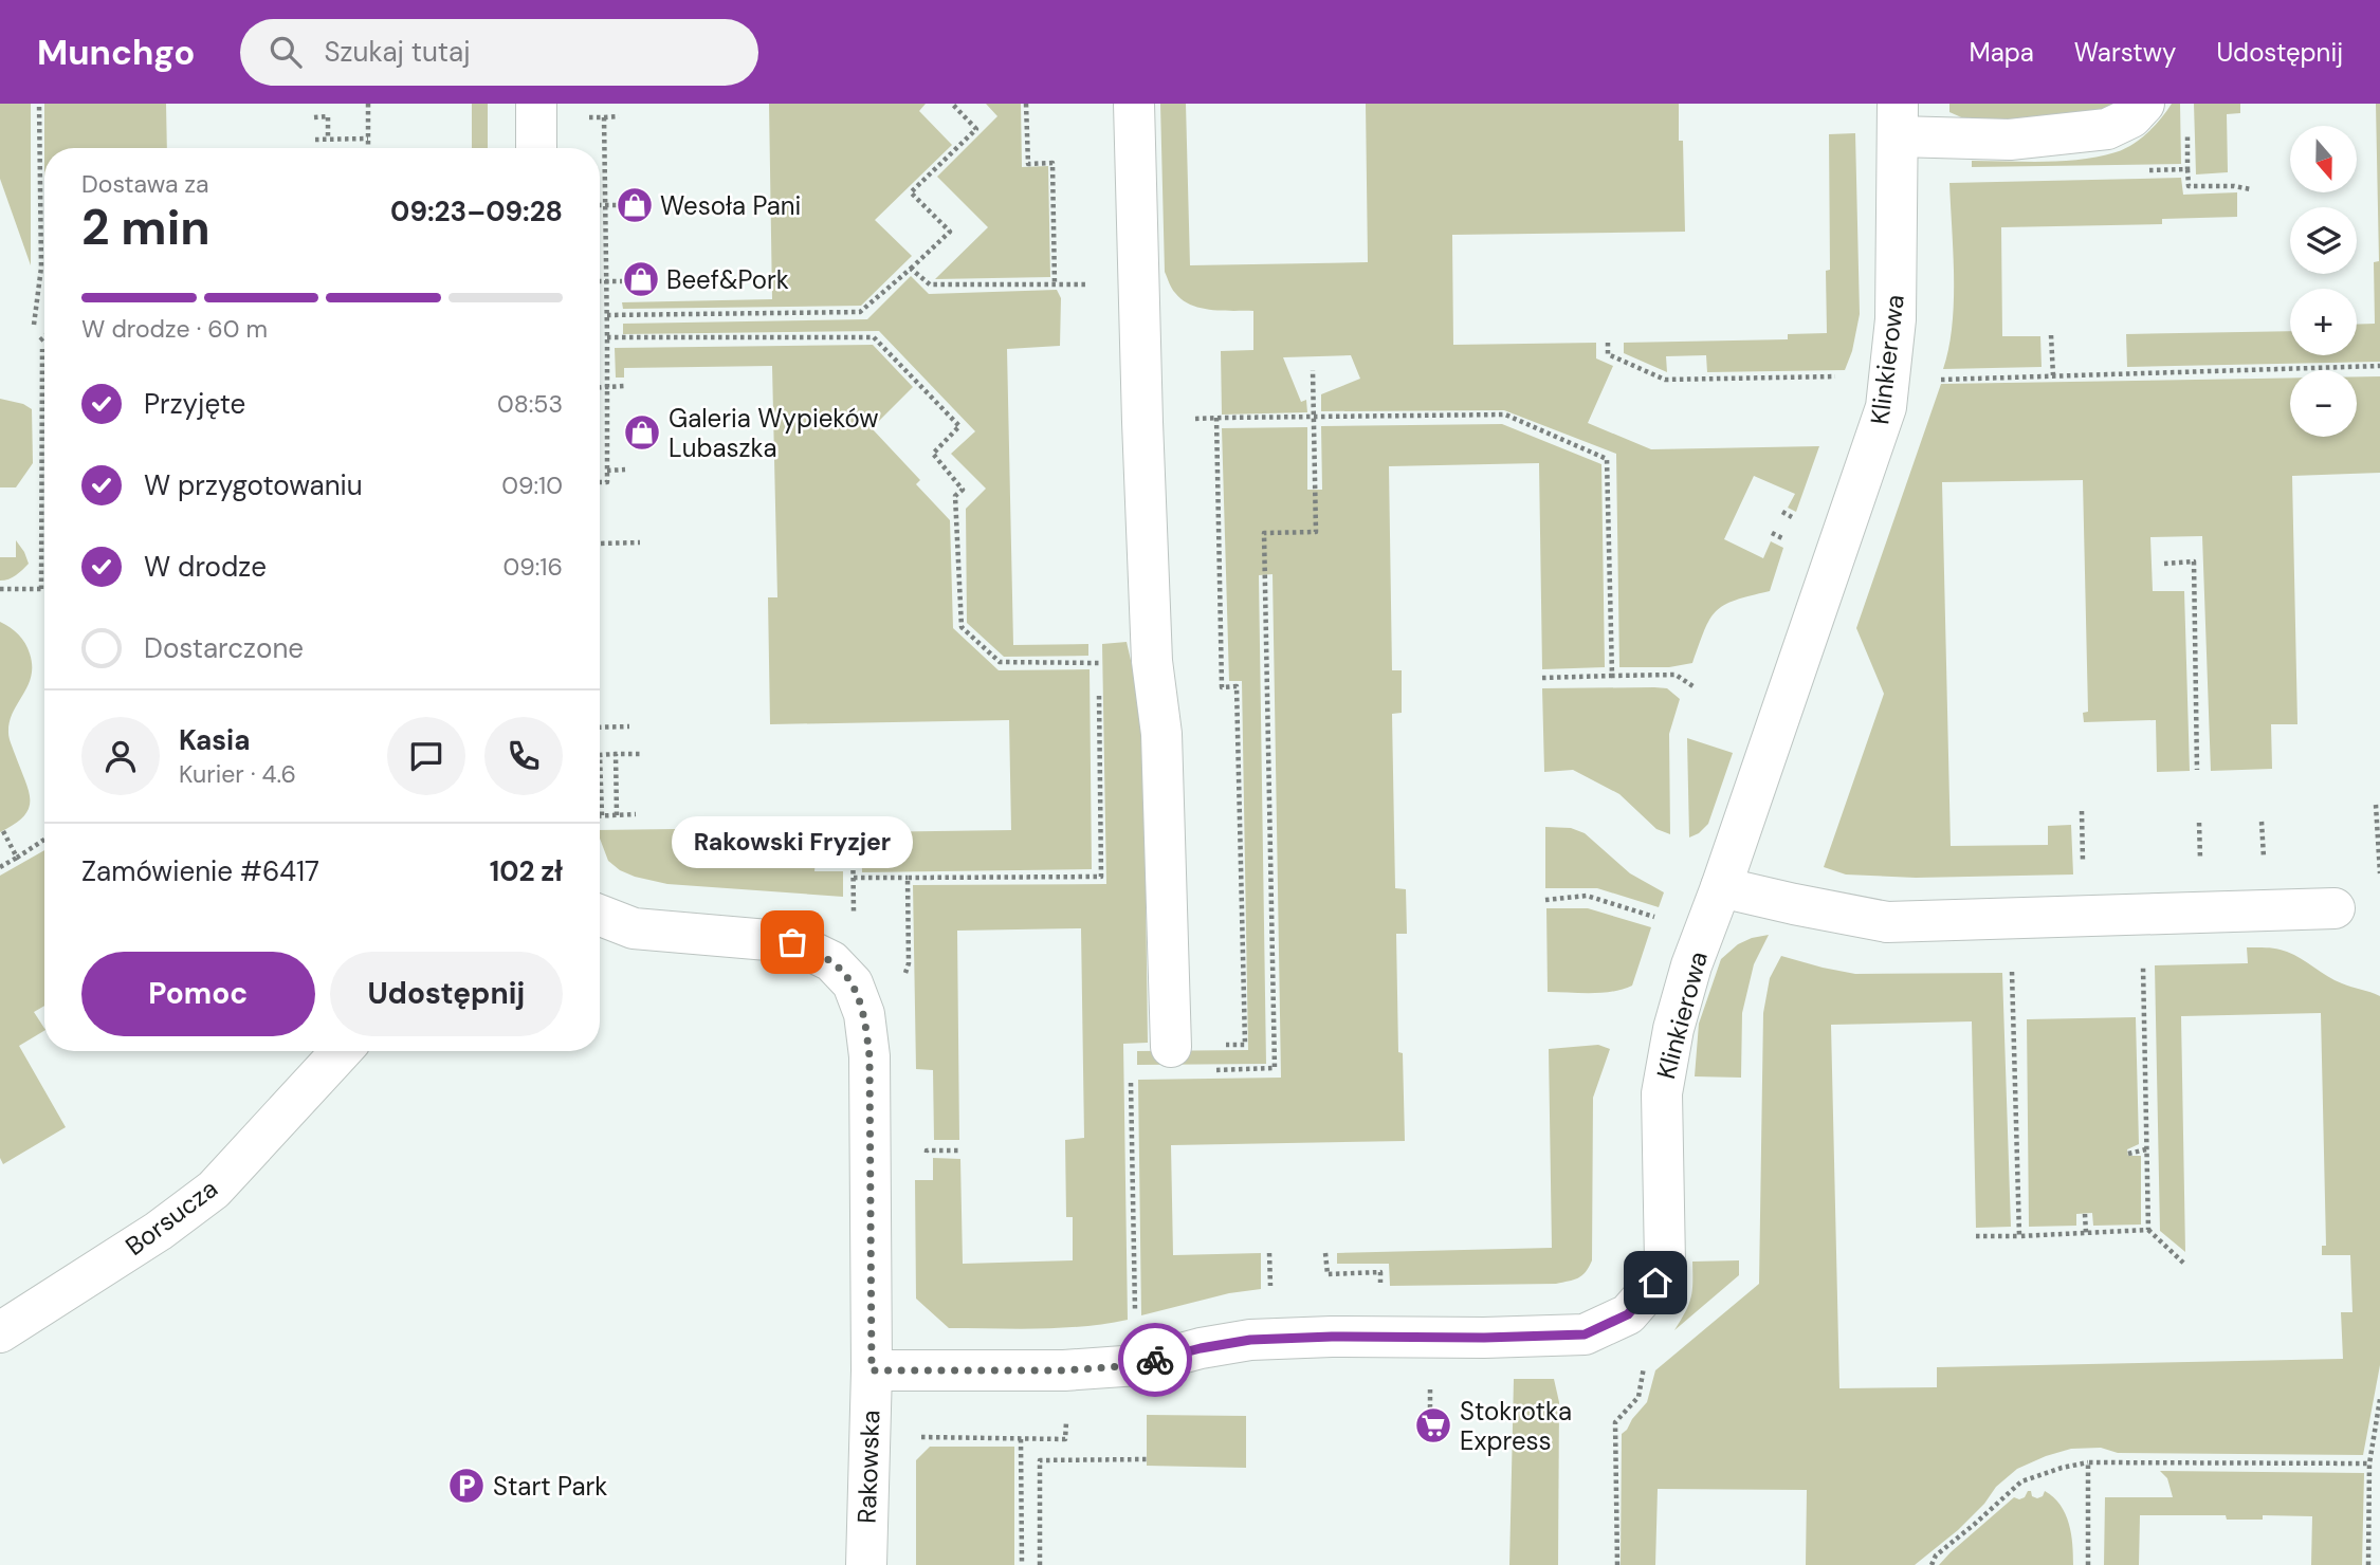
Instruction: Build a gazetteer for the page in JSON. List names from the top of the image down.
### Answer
{
  "streets": {
    "street": ["Klinkierowa", "Borsucza", "Rakowska"]
  },
  "crossings": [
    ["Klinkierowa", "Rakowska"]
  ],
  "places": {
    "shop": ["Wesoła Pani", "Beef&Pork", "Galeria Wypieków Lubaszka"],
    "other": ["Rakowski Fryzjer"],
    "supermarket": ["Stokrotka Express"],
    "parking": ["Start Park"]
  },
  "north": "bottom",
  "page": {
    "header": "Munchgo",
    "search": "Szukaj tutaj",
    "nav": ["Mapa", "Warstwy", "Udostępnij"],
    "map_buttons": ["+", "−"],
    "heading": ["2 min", "Dostawa za", "09:23–09:28"],
    "panel": [
      "Kasia",
      "Kurier · 4.6",
      "Zamówienie #6417",
      "102 zł"
    ],
    "bar": "W drodze · 60 m",
    "list": [
      ["Przyjęte", "08:53"],
      ["W przygotowaniu", "09:10"],
      ["W drodze", "09:16"],
      "Dostarczone"
    ],
    "bubble": "Rakowski Fryzjer",
    "buttons": ["Pomoc", "Udostępnij"]
  }
}
